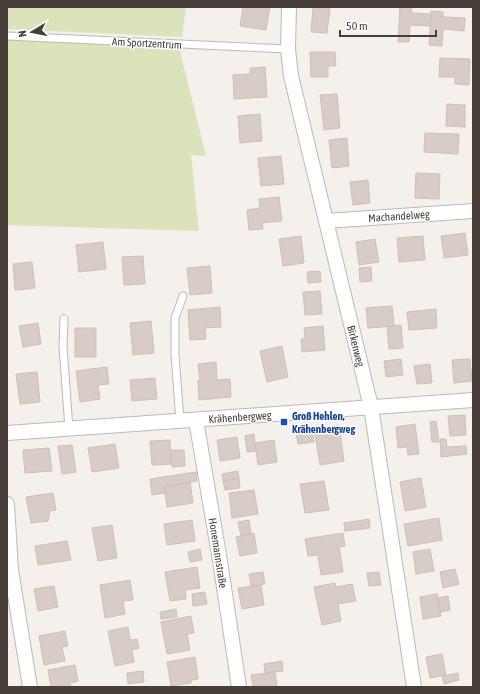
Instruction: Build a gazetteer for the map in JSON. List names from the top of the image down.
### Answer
{
  "streets": {
    "street": [
      "Machandelweg",
      "Birkenweg",
      "Krähenbergweg",
      "Honemannstraße"
    ],
    "lane": ["Am Sportzentrum"]
  },
  "crossings": [
    ["Am Sportzentrum", "Birkenweg"],
    ["Machandelweg", "Birkenweg"],
    ["Birkenweg", "Krähenbergweg"],
    ["Krähenbergweg", "Honemannstraße"]
  ],
  "places": {
    "transit": ["Groß Hehlen, Krähenbergweg"]
  },
  "scale_bar": "50 m",
  "north": "left"
}
